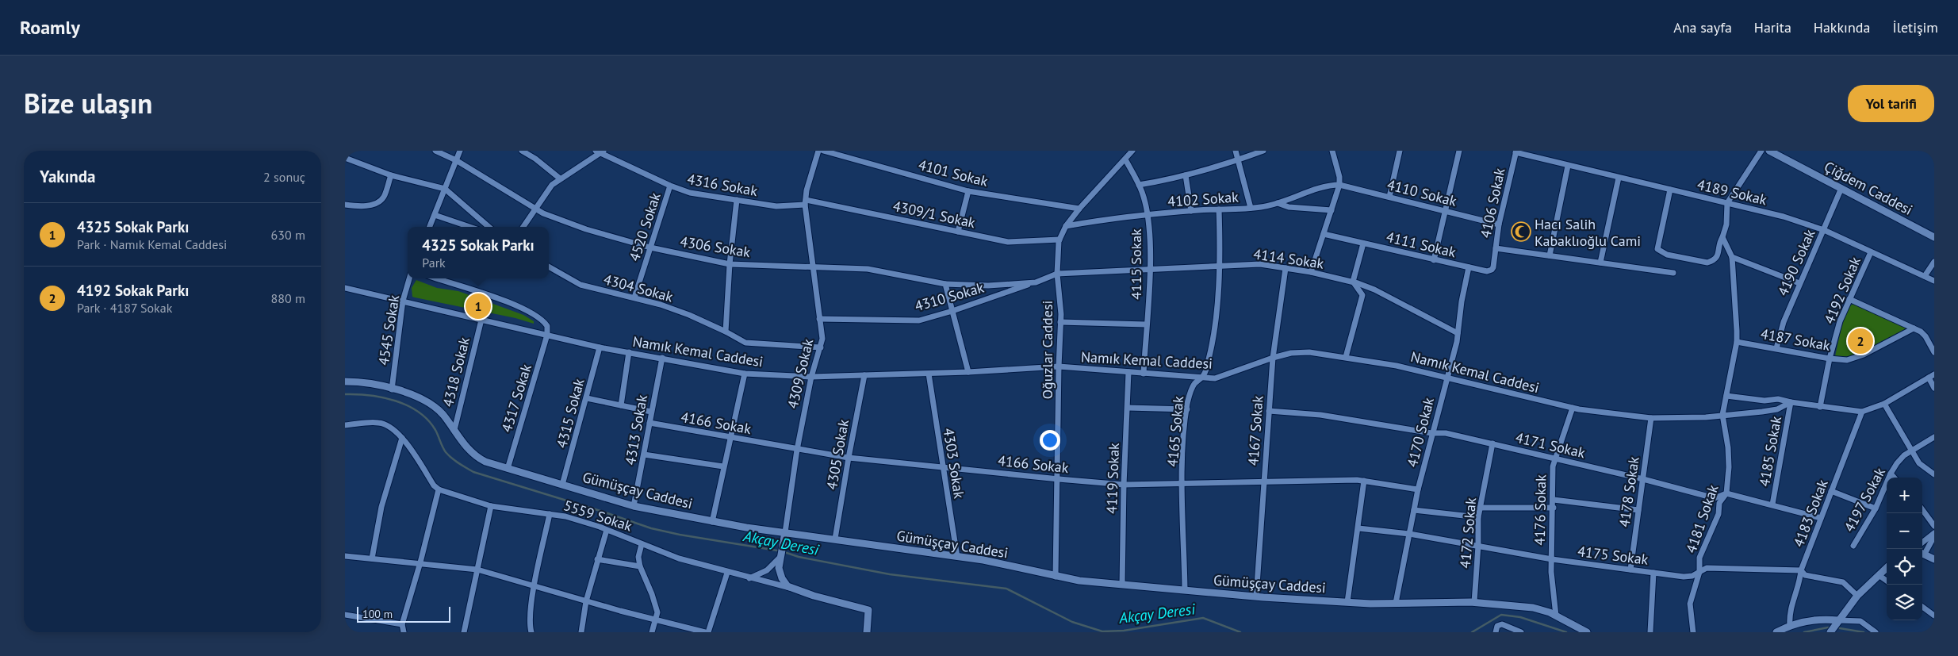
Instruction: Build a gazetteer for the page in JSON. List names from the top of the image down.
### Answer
{
  "streets": {
    "street": [
      "4101 Sokak",
      "4316 Sokak",
      "Çiğdem Caddesi",
      "4189 Sokak",
      "4110 Sokak",
      "4102 Sokak",
      "4106 Sokak",
      "4309/1 Sokak",
      "4520 Sokak",
      "4111 Sokak",
      "4306 Sokak",
      "4114 Sokak",
      "4190 Sokak",
      "4115 Sokak",
      "4304 Sokak",
      "4192 Sokak",
      "4310 Sokak",
      "4545 Sokak",
      "4187 Sokak",
      "Oğuzlar Caddesi",
      "Namık Kemal Caddesi",
      "4318 Sokak",
      "4309 Sokak",
      "4317 Sokak",
      "4315 Sokak",
      "4166 Sokak",
      "4313 Sokak",
      "4167 Sokak",
      "4165 Sokak",
      "4170 Sokak",
      "4171 Sokak",
      "4185 Sokak",
      "4305 Sokak",
      "4303 Sokak",
      "4119 Sokak",
      "Gümüşçay Caddesi",
      "4178 Sokak",
      "4197 Sokak",
      "4176 Sokak",
      "4183 Sokak",
      "5559 Sokak",
      "4181 Sokak",
      "4172 Sokak",
      "4175 Sokak"
    ]
  },
  "crossings": [
    ["4101 Sokak", "Oğuzlar Caddesi"],
    ["4316 Sokak", "4309/1 Sokak"],
    ["4316 Sokak", "4520 Sokak"],
    ["4316 Sokak", "4309 Sokak"],
    ["Çiğdem Caddesi", "4190 Sokak"],
    ["4189 Sokak", "4106 Sokak"],
    ["4189 Sokak", "4190 Sokak"],
    ["4189 Sokak", "4192 Sokak"],
    ["4110 Sokak", "4102 Sokak"],
    ["4110 Sokak", "4106 Sokak"],
    ["4102 Sokak", "4115 Sokak"],
    ["4102 Sokak", "Oğuzlar Caddesi"],
    ["4102 Sokak", "4165 Sokak"],
    ["4106 Sokak", "4111 Sokak"],
    ["4309/1 Sokak", "Oğuzlar Caddesi"],
    ["4309/1 Sokak", "4309 Sokak"],
    ["4520 Sokak", "4306 Sokak"],
    ["4520 Sokak", "4304 Sokak"],
    ["4111 Sokak", "4170 Sokak"],
    ["4306 Sokak", "4310 Sokak"],
    ["4306 Sokak", "4309 Sokak"],
    ["4114 Sokak", "4115 Sokak"],
    ["4114 Sokak", "4310 Sokak"],
    ["4114 Sokak", "Oğuzlar Caddesi"],
    ["4114 Sokak", "4167 Sokak"],
    ["4114 Sokak", "4165 Sokak"],
    ["4114 Sokak", "4170 Sokak"],
    ["4190 Sokak", "4187 Sokak"],
    ["4115 Sokak", "Oğuzlar Caddesi"],
    ["4115 Sokak", "Namık Kemal Caddesi"],
    ["4304 Sokak", "4309 Sokak"],
    ["4192 Sokak", "4187 Sokak"],
    ["4310 Sokak", "Oğuzlar Caddesi"],
    ["4310 Sokak", "4309 Sokak"],
    ["4545 Sokak", "Namık Kemal Caddesi"],
    ["4545 Sokak", "Gümüşçay Caddesi"],
    ["4187 Sokak", "4181 Sokak"],
    ["Oğuzlar Caddesi", "Namık Kemal Caddesi"],
    ["Oğuzlar Caddesi", "4166 Sokak"],
    ["Oğuzlar Caddesi", "Gümüşçay Caddesi"],
    ["Namık Kemal Caddesi", "4318 Sokak"],
    ["Namık Kemal Caddesi", "4309 Sokak"],
    ["Namık Kemal Caddesi", "4317 Sokak"],
    ["Namık Kemal Caddesi", "4315 Sokak"],
    ["Namık Kemal Caddesi", "4313 Sokak"],
    ["Namık Kemal Caddesi", "4167 Sokak"],
    ["Namık Kemal Caddesi", "4165 Sokak"],
    ["Namık Kemal Caddesi", "4170 Sokak"],
    ["Namık Kemal Caddesi", "4185 Sokak"],
    ["Namık Kemal Caddesi", "4305 Sokak"],
    ["Namık Kemal Caddesi", "4303 Sokak"],
    ["Namık Kemal Caddesi", "4119 Sokak"],
    ["Namık Kemal Caddesi", "4178 Sokak"],
    ["Namık Kemal Caddesi", "4176 Sokak"],
    ["Namık Kemal Caddesi", "4181 Sokak"],
    ["4318 Sokak", "Gümüşçay Caddesi"],
    ["4309 Sokak", "4166 Sokak"],
    ["4309 Sokak", "Gümüşçay Caddesi"],
    ["4309 Sokak", "5559 Sokak"],
    ["4317 Sokak", "Gümüşçay Caddesi"],
    ["4315 Sokak", "Gümüşçay Caddesi"],
    ["4166 Sokak", "4313 Sokak"],
    ["4166 Sokak", "4167 Sokak"],
    ["4166 Sokak", "4165 Sokak"],
    ["4166 Sokak", "4170 Sokak"],
    ["4166 Sokak", "4305 Sokak"],
    ["4166 Sokak", "4303 Sokak"],
    ["4166 Sokak", "4119 Sokak"],
    ["4313 Sokak", "Gümüşçay Caddesi"],
    ["4167 Sokak", "4171 Sokak"],
    ["4167 Sokak", "Gümüşçay Caddesi"],
    ["4165 Sokak", "Gümüşçay Caddesi"],
    ["4170 Sokak", "4171 Sokak"],
    ["4170 Sokak", "Gümüşçay Caddesi"],
    ["4170 Sokak", "4175 Sokak"],
    ["4171 Sokak", "4185 Sokak"],
    ["4171 Sokak", "4178 Sokak"],
    ["4171 Sokak", "4176 Sokak"],
    ["4171 Sokak", "4183 Sokak"],
    ["4171 Sokak", "4181 Sokak"],
    ["4171 Sokak", "4172 Sokak"],
    ["4305 Sokak", "Gümüşçay Caddesi"],
    ["4303 Sokak", "Gümüşçay Caddesi"],
    ["4119 Sokak", "Gümüşçay Caddesi"],
    ["Gümüşçay Caddesi", "4176 Sokak"],
    ["Gümüşçay Caddesi", "4172 Sokak"],
    ["4178 Sokak", "4175 Sokak"],
    ["4176 Sokak", "4175 Sokak"],
    ["4183 Sokak", "4175 Sokak"],
    ["4181 Sokak", "4175 Sokak"],
    ["4172 Sokak", "4175 Sokak"]
  ],
  "water": ["Akçay Deresi"],
  "places": {
    "mosque": ["Hacı Salih Kabaklıoğlu Cami"]
  },
  "scale_bar": "100 m",
  "page": {
    "header": "Roamly",
    "nav": [
      "Ana sayfa",
      "Harita",
      "Hakkında",
      "İletişim"
    ],
    "title": "Bize ulaşın",
    "buttons": "Yol tarifi",
    "heading": ["Yakında", "2 sonuç"],
    "list": [
      {
        "mark": "1",
        "name": "4325 Sokak Parkı",
        "note": "Park · Namık Kemal Caddesi",
        "value": "630 m"
      },
      {
        "mark": "2",
        "name": "4192 Sokak Parkı",
        "note": "Park · 4187 Sokak",
        "value": "880 m"
      }
    ],
    "popup": ["4325 Sokak Parkı", "Park"],
    "pins": ["1", "2"],
    "map_buttons": ["+", "−"],
    "scale": "100 m"
  }
}
